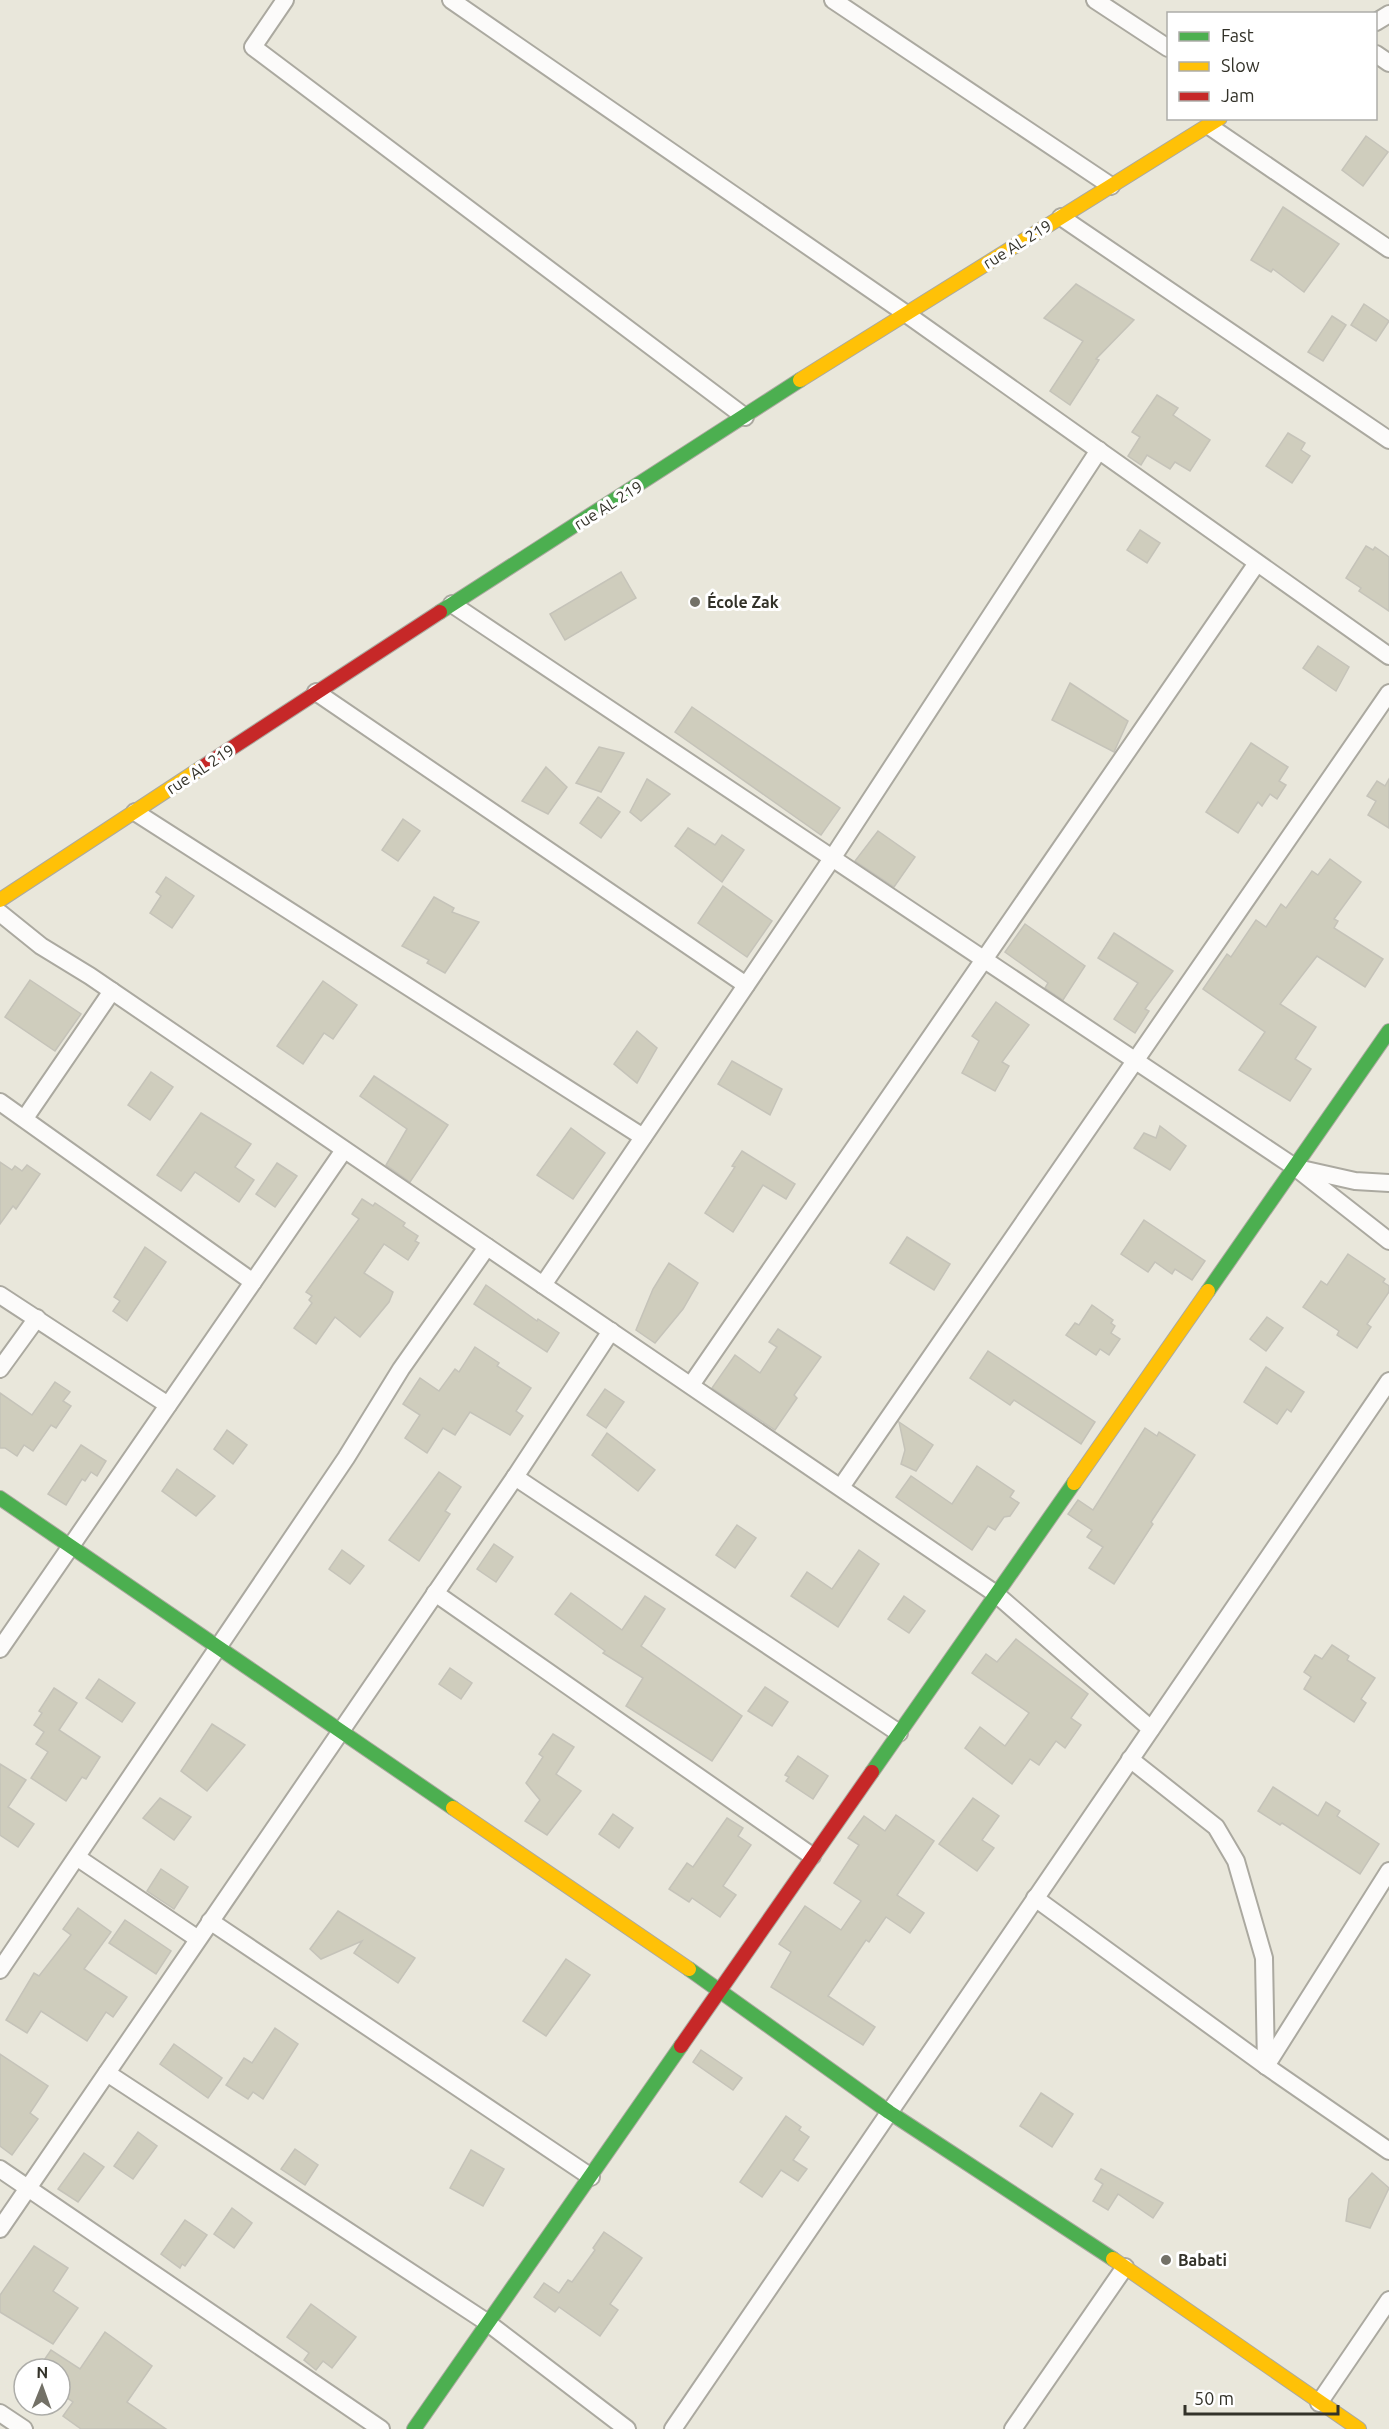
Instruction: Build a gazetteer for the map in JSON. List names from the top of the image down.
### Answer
{
  "streets": {
    "street": ["rue AL 219"]
  },
  "places": ["École Zak", "Babati"],
  "legend": ["Fast", "Slow", "Jam"],
  "scale_bar": "50 m",
  "north": "top"
}
